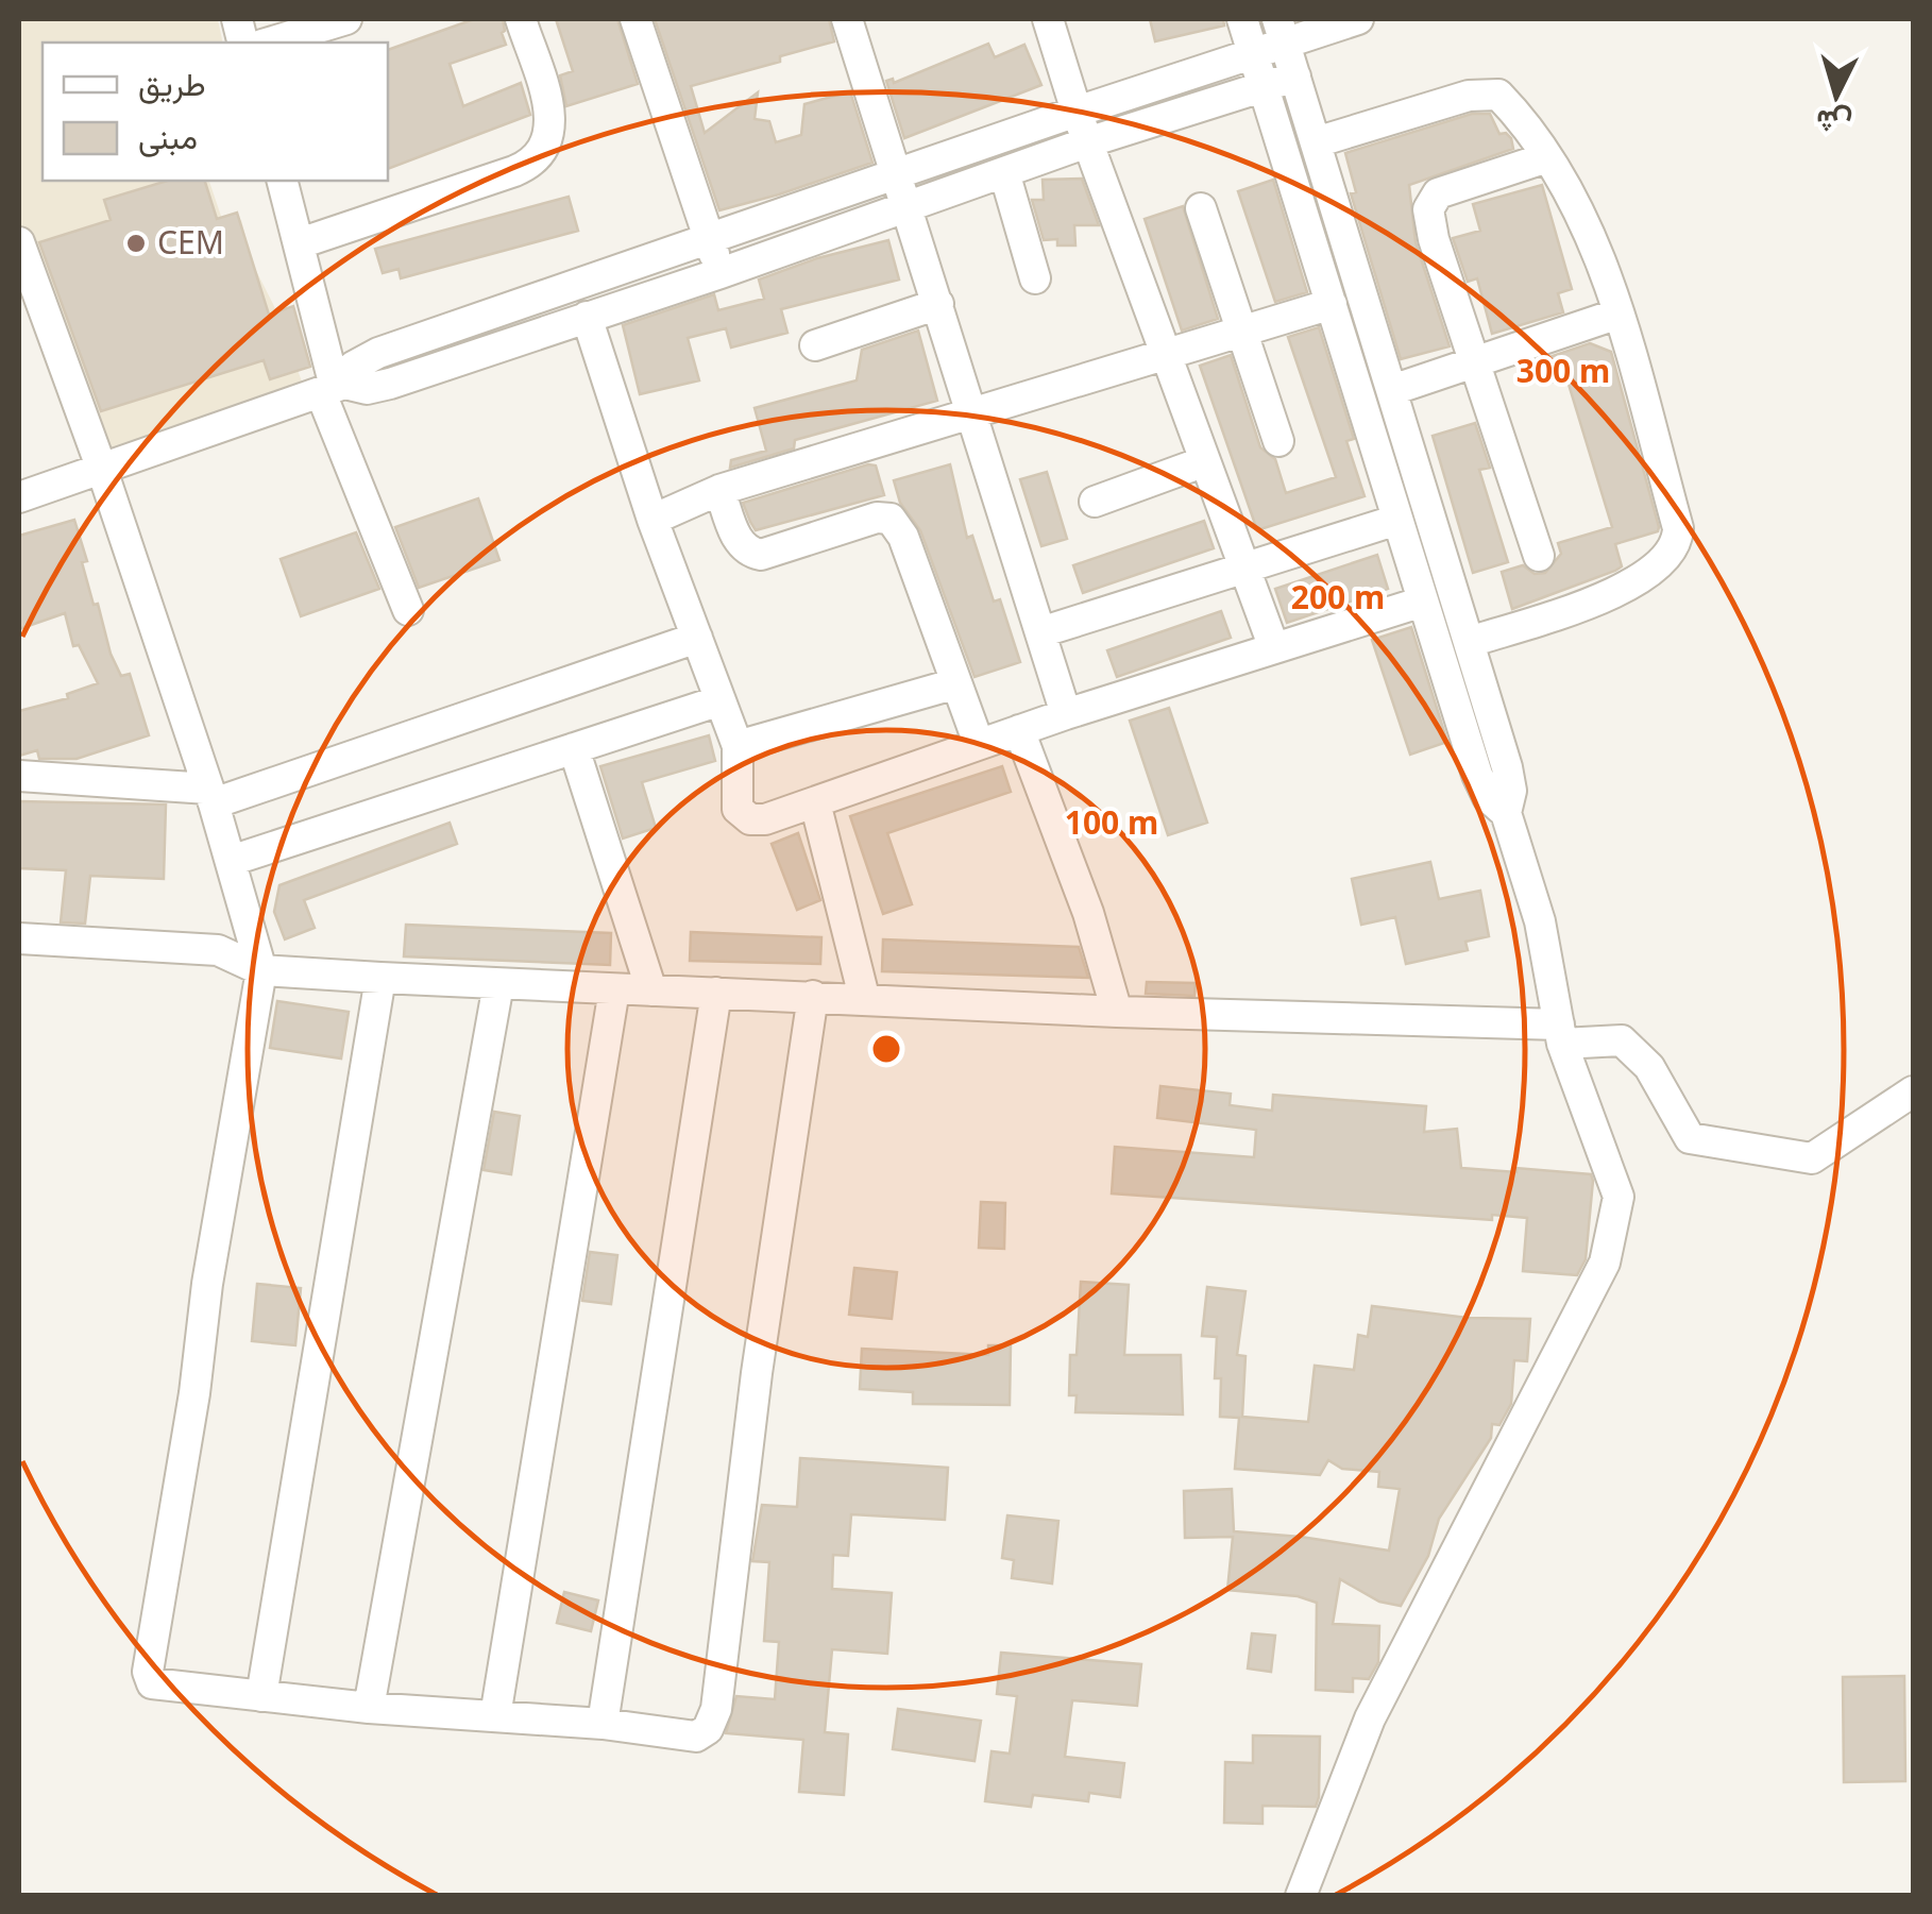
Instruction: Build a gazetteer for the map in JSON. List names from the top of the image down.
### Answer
{
  "places": ["CEM"],
  "legend": ["طريق", "مبنى"],
  "north": "bottom",
  "rings": ["300 m", "200 m", "100 m"]
}
